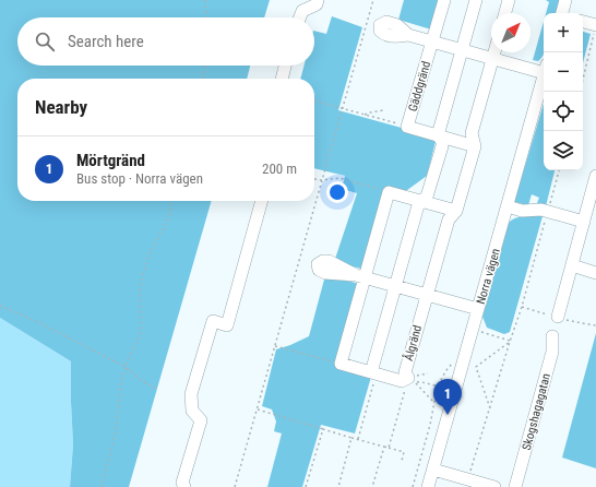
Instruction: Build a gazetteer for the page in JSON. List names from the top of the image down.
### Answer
{
  "streets": {
    "street": [
      "Gäddgränd",
      "Norra vägen",
      "Ålgränd",
      "Skogshagagatan"
    ]
  },
  "north": "top right",
  "page": {
    "map_buttons": ["+", "−"],
    "search": "Search here",
    "heading": "Nearby",
    "list": [
      {
        "mark": "1",
        "name": "Mörtgränd",
        "note": "Bus stop · Norra vägen",
        "value": "200 m"
      }
    ],
    "pins": "1"
  }
}
